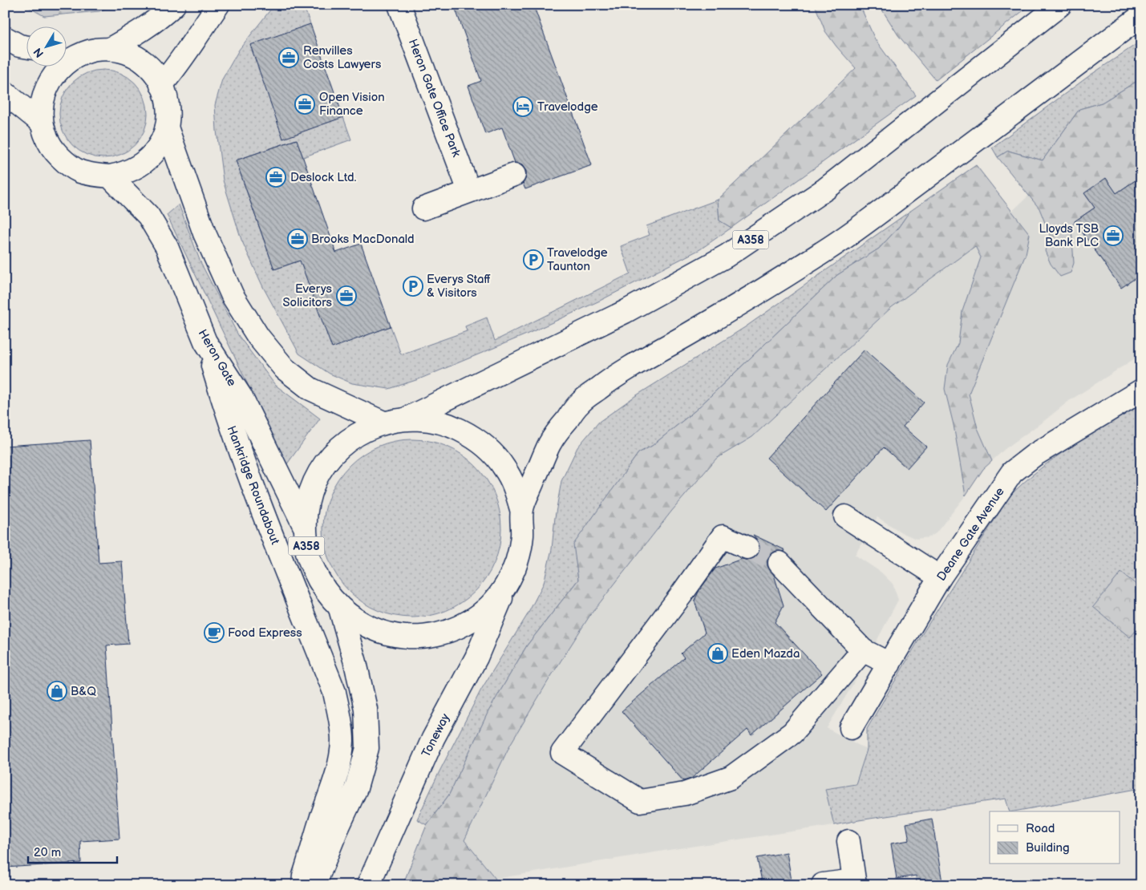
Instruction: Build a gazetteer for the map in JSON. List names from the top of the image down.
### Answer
{
  "streets": {
    "main road": [
      "Heron Gate Office Park",
      "A358",
      "Heron Gate",
      "Hankridge Roundabout",
      "Deane Gate Avenue",
      "Toneway"
    ]
  },
  "crossings": [
    ["A358", "Heron Gate"],
    ["A358", "Toneway"],
    ["Heron Gate", "Hankridge Roundabout"]
  ],
  "places": {
    "office": [
      "Renvilles Costs Lawyers",
      "Open Vision Finance",
      "Deslock Ltd.",
      "Lloyds TSB Bank PLC",
      "Brooks MacDonald",
      "Everys Solicitors"
    ],
    "hotel": ["Travelodge"],
    "parking": ["Travelodge Taunton", "Everys Staff & Visitors"],
    "cafe": ["Food Express"],
    "shop": ["Eden Mazda", "B&Q"]
  },
  "legend": ["Road", "Building"],
  "scale_bar": "20 m",
  "north": "bottom left"
}
